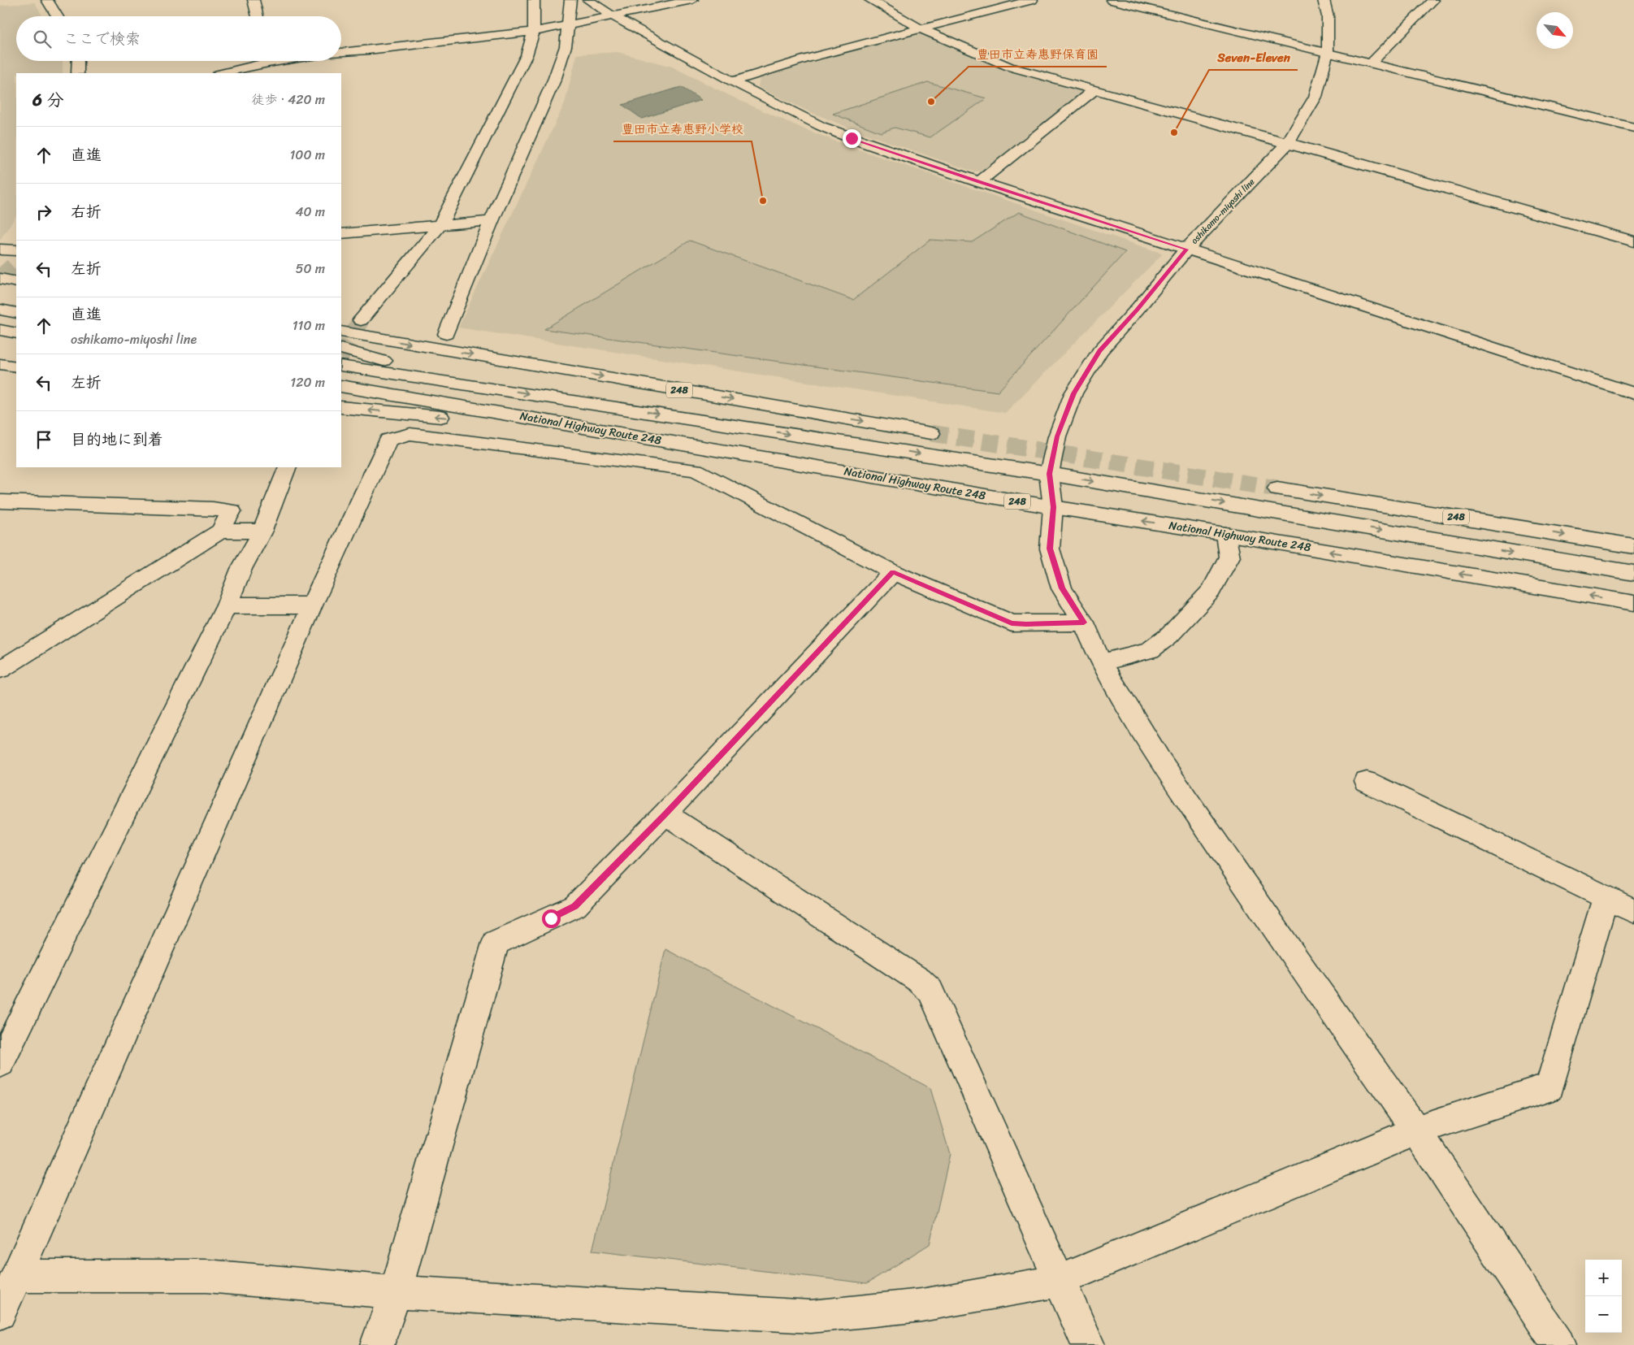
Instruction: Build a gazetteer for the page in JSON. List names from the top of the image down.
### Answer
{
  "streets": {
    "main road": ["oshikamo-miyoshi line", "248", "National Highway Route 248"]
  },
  "crossings": [
    ["oshikamo-miyoshi line", "National Highway Route 248"],
    ["248", "National Highway Route 248"]
  ],
  "places": ["豊田市立寿惠野保育園", "Seven-Eleven", "豊田市立寿恵野小学校"],
  "north": "bottom right",
  "page": {
    "search": "ここで検索",
    "heading": ["6 分", "徒歩 · 420 m"],
    "list": [
      ["直進", "100 m"],
      ["右折", "40 m"],
      ["左折", "50 m"],
      ["直進", "oshikamo-miyoshi line", "110 m"],
      ["左折", "120 m"],
      "目的地に到着"
    ],
    "map_buttons": ["+", "−"]
  }
}
